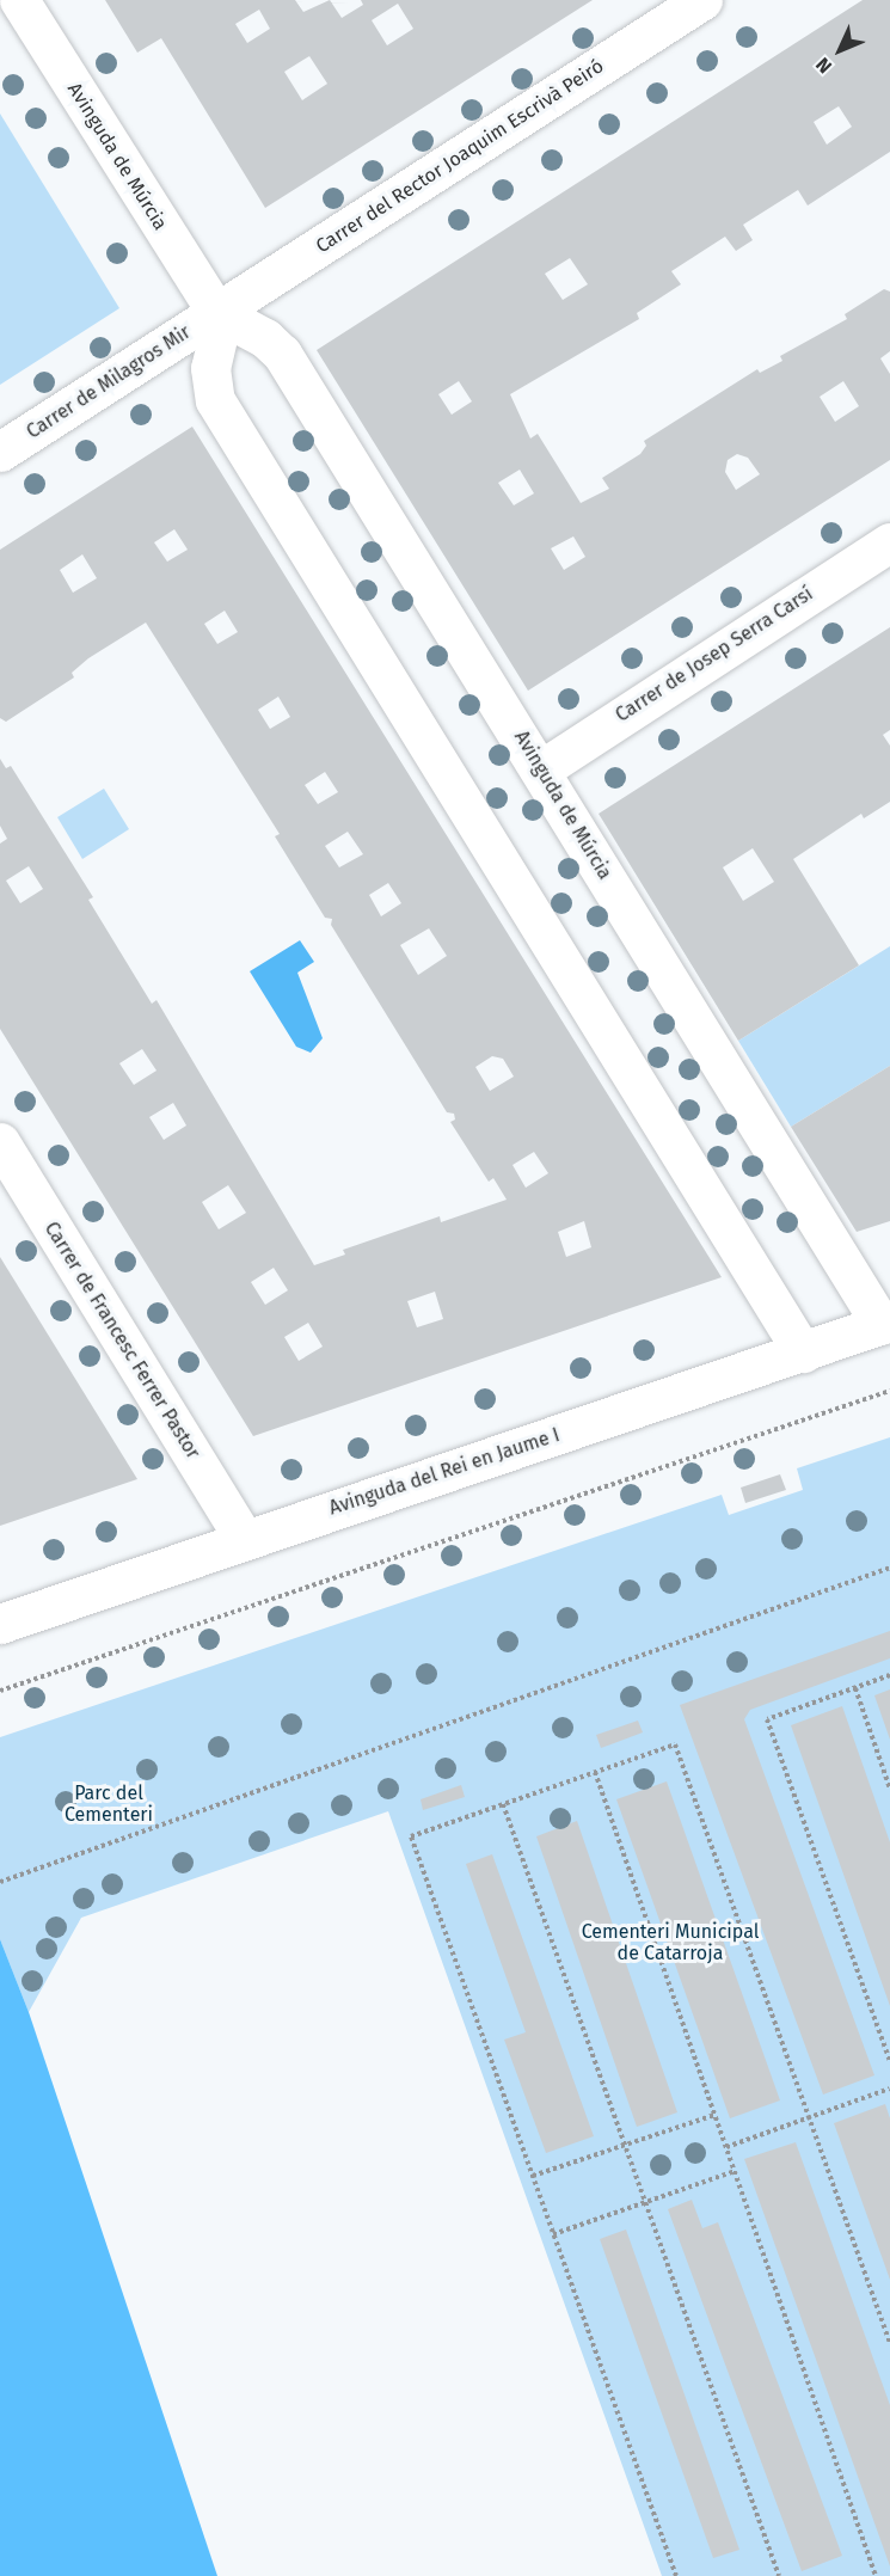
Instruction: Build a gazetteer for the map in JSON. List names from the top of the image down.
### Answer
{
  "streets": {
    "street": [
      "Avinguda de Múrcia",
      "Carrer del Rector Joaquim Escrivà Peiró",
      "Carrer de Milagros Mir",
      "Carrer de Josep Serra Carsí",
      "Carrer de Francesc Ferrer Pastor",
      "Avinguda del Rei en Jaume I"
    ]
  },
  "crossings": [
    ["Avinguda de Múrcia", "Carrer del Rector Joaquim Escrivà Peiró"],
    ["Avinguda de Múrcia", "Carrer de Milagros Mir"],
    ["Avinguda de Múrcia", "Carrer de Josep Serra Carsí"],
    ["Avinguda de Múrcia", "Avinguda del Rei en Jaume I"],
    ["Carrer del Rector Joaquim Escrivà Peiró", "Carrer de Milagros Mir"],
    ["Carrer de Francesc Ferrer Pastor", "Avinguda del Rei en Jaume I"]
  ],
  "parks": ["Parc del Cementeri", "Cementeri Municipal de Catarroja"],
  "north": "bottom left"
}
